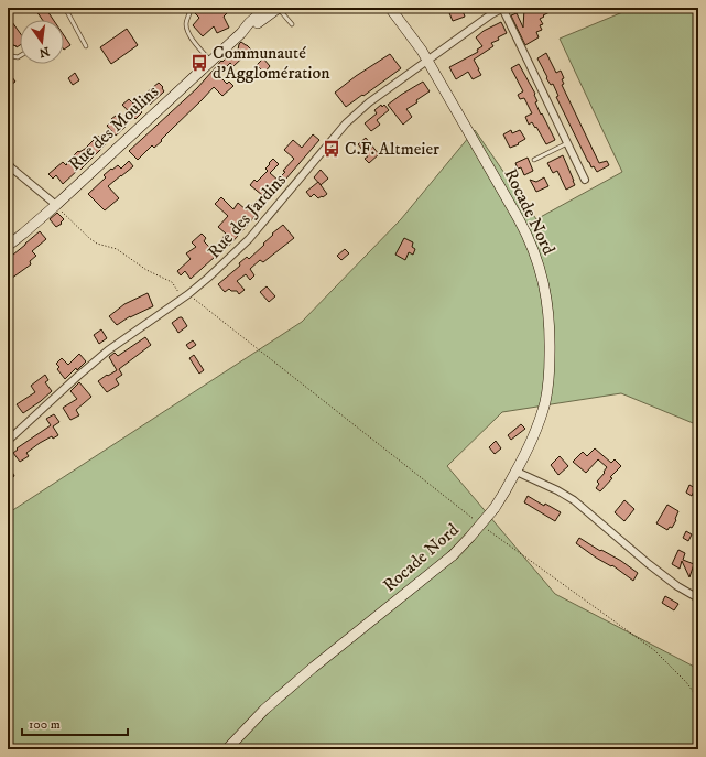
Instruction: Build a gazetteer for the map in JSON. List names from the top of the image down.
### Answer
{
  "streets": {
    "main road": ["Rue des Moulins", "Rocade Nord"],
    "street": ["Rue des Jardins"]
  },
  "crossings": [
    ["Rocade Nord", "Rue des Jardins"]
  ],
  "places": {
    "bus stop": ["Communauté d’Agglomération", "C.F. Altmeier"]
  },
  "scale_bar": "100 m",
  "north": "bottom"
}
